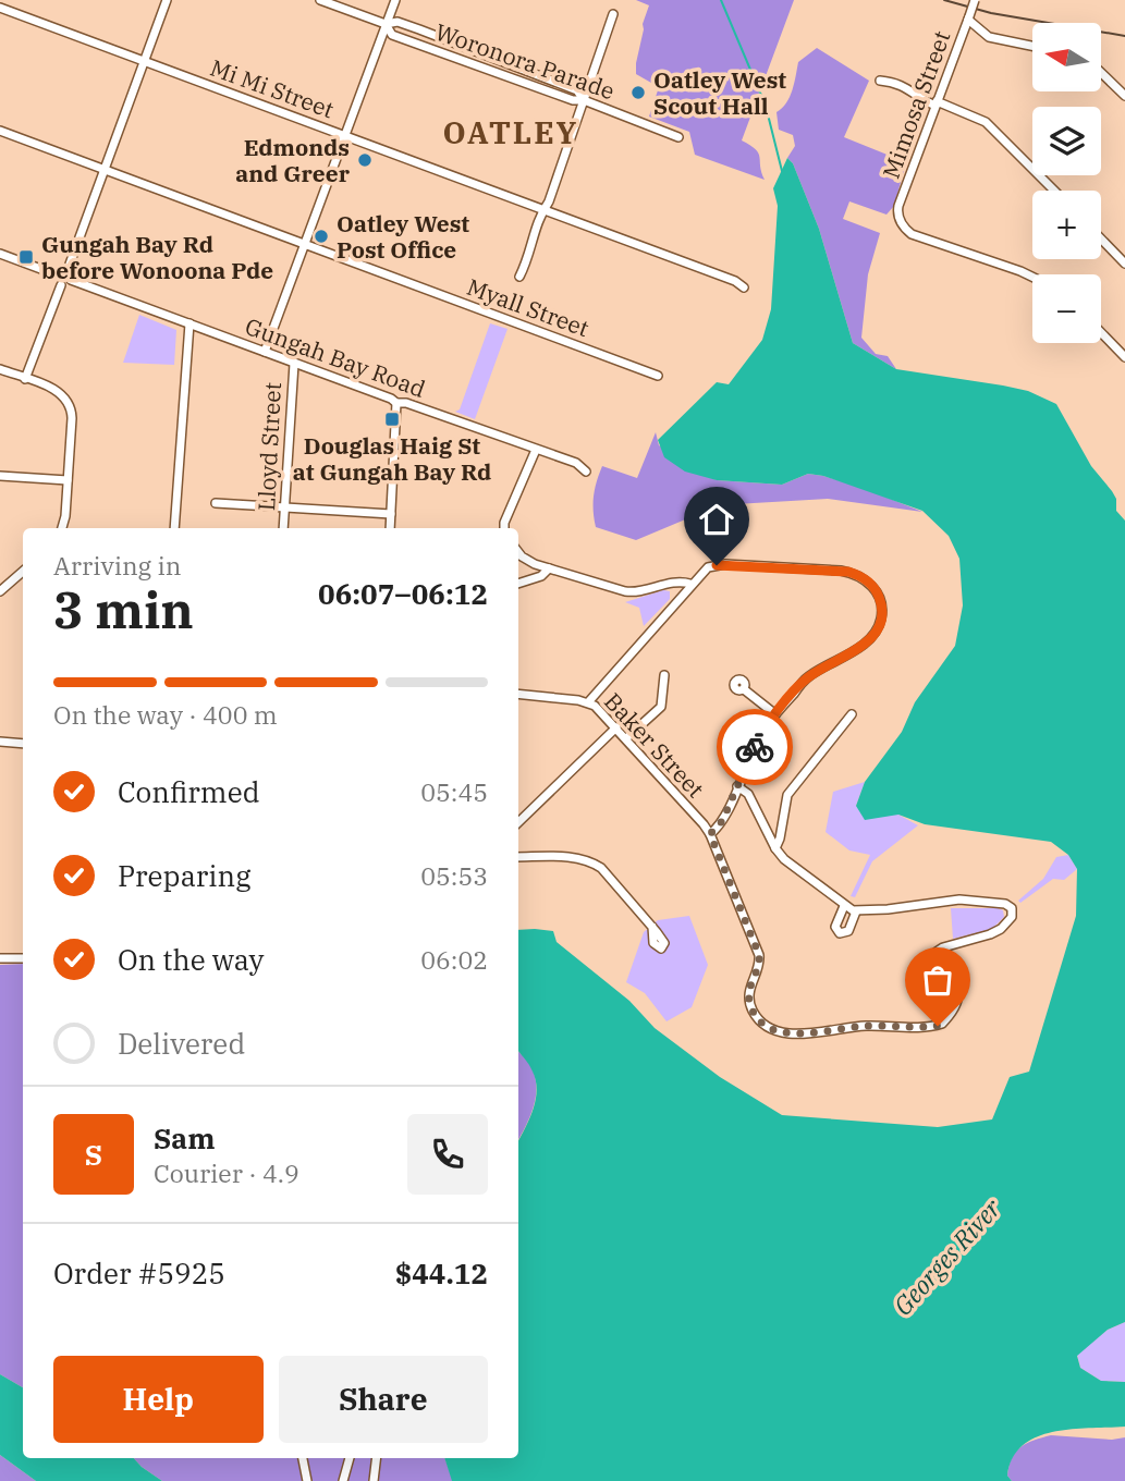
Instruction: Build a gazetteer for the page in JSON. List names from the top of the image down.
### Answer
{
  "streets": {
    "street": [
      "Woronora Parade",
      "Mi Mi Street",
      "Mimosa Street",
      "Myall Street",
      "Gungah Bay Road",
      "Lloyd Street",
      "Baker Street"
    ]
  },
  "crossings": [
    ["Gungah Bay Road", "Lloyd Street"]
  ],
  "districts": ["OATLEY"],
  "water": ["Georges River"],
  "places": {
    "other": ["Oatley West Scout Hall", "Edmonds and Greer", "Oatley West Post Office"],
    "transit": ["Gungah Bay Rd before Wonoona Pde", "Douglas Haig St at Gungah Bay Rd"]
  },
  "north": "left",
  "page": {
    "map_buttons": ["+", "−"],
    "heading": ["3 min", "Arriving in", "06:07–06:12"],
    "panel": [
      "Sam",
      "Courier · 4.9",
      "Order #5925",
      "$44.12"
    ],
    "bar": "On the way · 400 m",
    "list": [
      ["Confirmed", "05:45"],
      ["Preparing", "05:53"],
      ["On the way", "06:02"],
      "Delivered"
    ],
    "round": "S",
    "buttons": ["Help", "Share"]
  }
}
